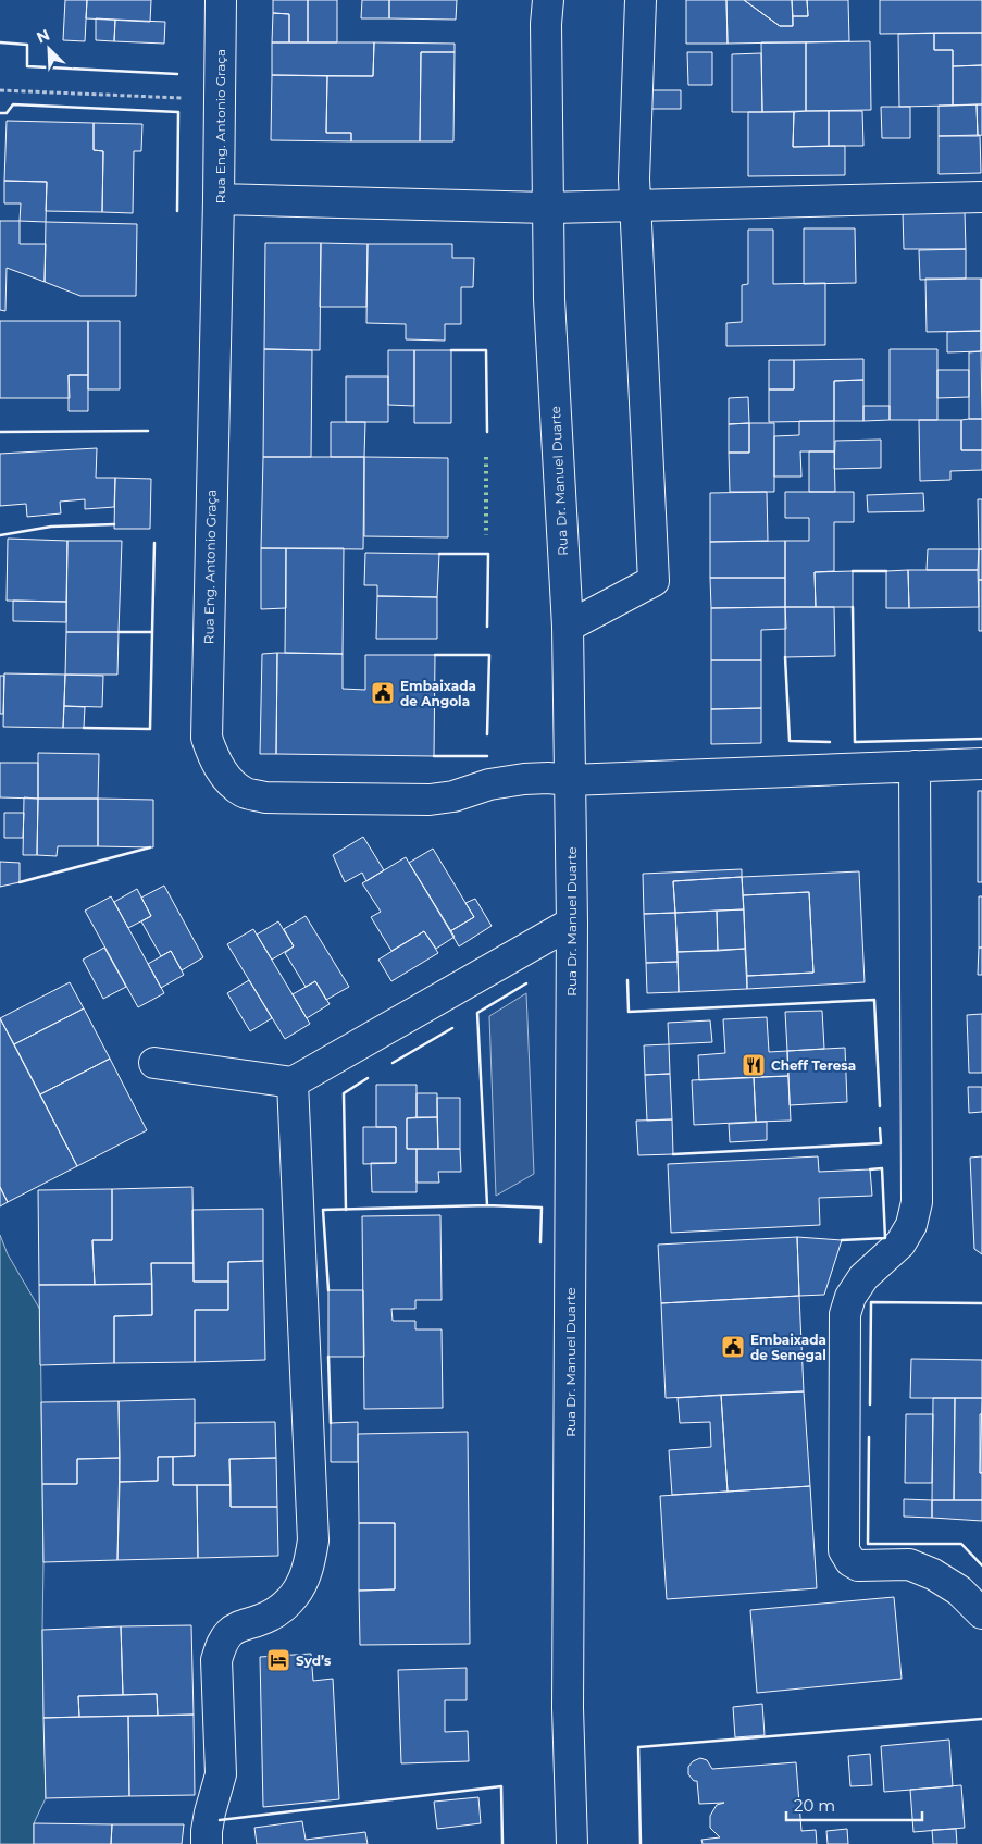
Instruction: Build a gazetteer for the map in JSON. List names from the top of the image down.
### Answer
{
  "streets": {
    "street": ["Rua Eng. Antonio Graça", "Rua Dr. Manuel Duarte"]
  },
  "crossings": [
    ["Rua Eng. Antonio Graça", "Rua Dr. Manuel Duarte"]
  ],
  "places": {
    "public building": ["Embaixada de Angola", "Embaixada de Senegal"],
    "restaurant": ["Cheff Teresa"],
    "hotel": ["Syd’s"]
  },
  "scale_bar": "20 m",
  "north": "top left"
}
